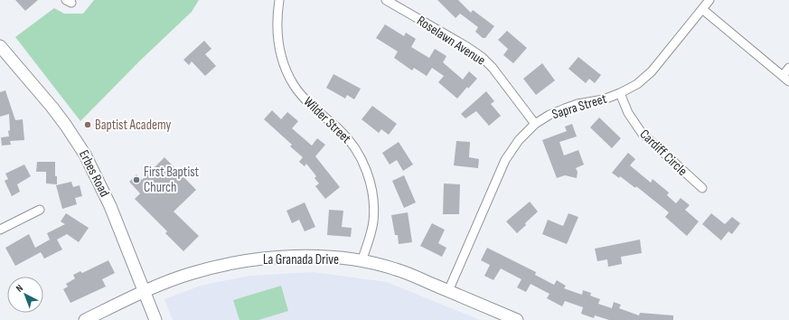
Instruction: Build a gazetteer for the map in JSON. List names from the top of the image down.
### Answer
{
  "streets": {
    "street": [
      "Roselawn Avenue",
      "Sapra Street",
      "Wilder Street",
      "Cardiff Circle",
      "Erbes Road",
      "La Granada Drive"
    ]
  },
  "crossings": [
    ["Roselawn Avenue", "Sapra Street"],
    ["Sapra Street", "Cardiff Circle"],
    ["Sapra Street", "La Granada Drive"],
    ["Wilder Street", "La Granada Drive"],
    ["Erbes Road", "La Granada Drive"]
  ],
  "places": ["Baptist Academy", "First Baptist Church"],
  "north": "top left"
}
